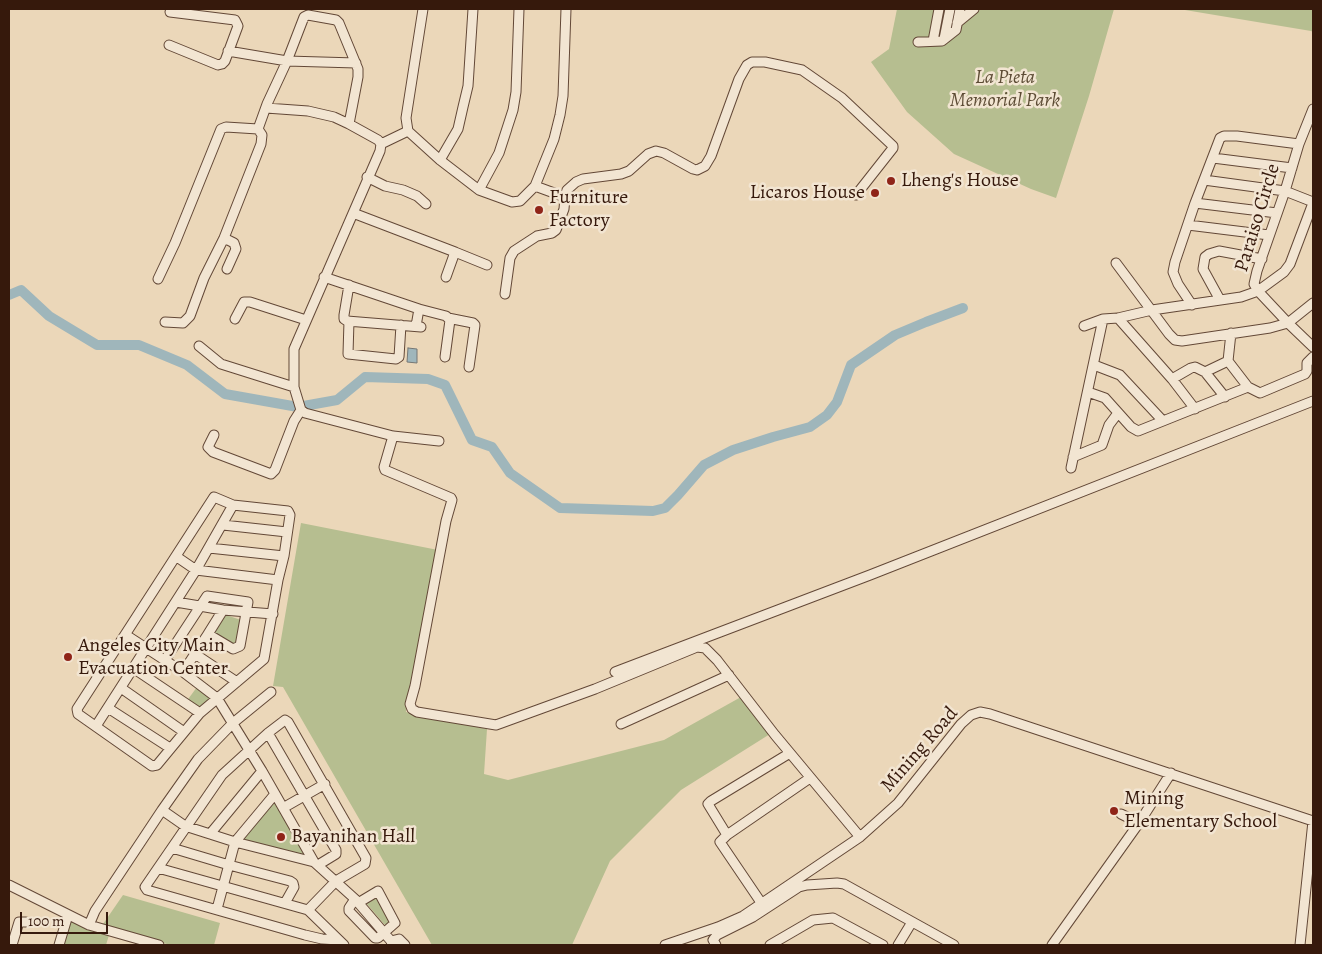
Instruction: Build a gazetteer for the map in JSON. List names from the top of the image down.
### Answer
{
  "streets": {
    "street": ["Paraiso Circle", "Mining Road"]
  },
  "parks": ["La Pieta Memorial Park"],
  "places": [
    "Lheng's House",
    "Licaros House",
    "Furniture Factory",
    "Angeles City Main Evacuation Center",
    "Mining Elementary School",
    "Bayanihan Hall"
  ],
  "scale_bar": "100 m"
}
